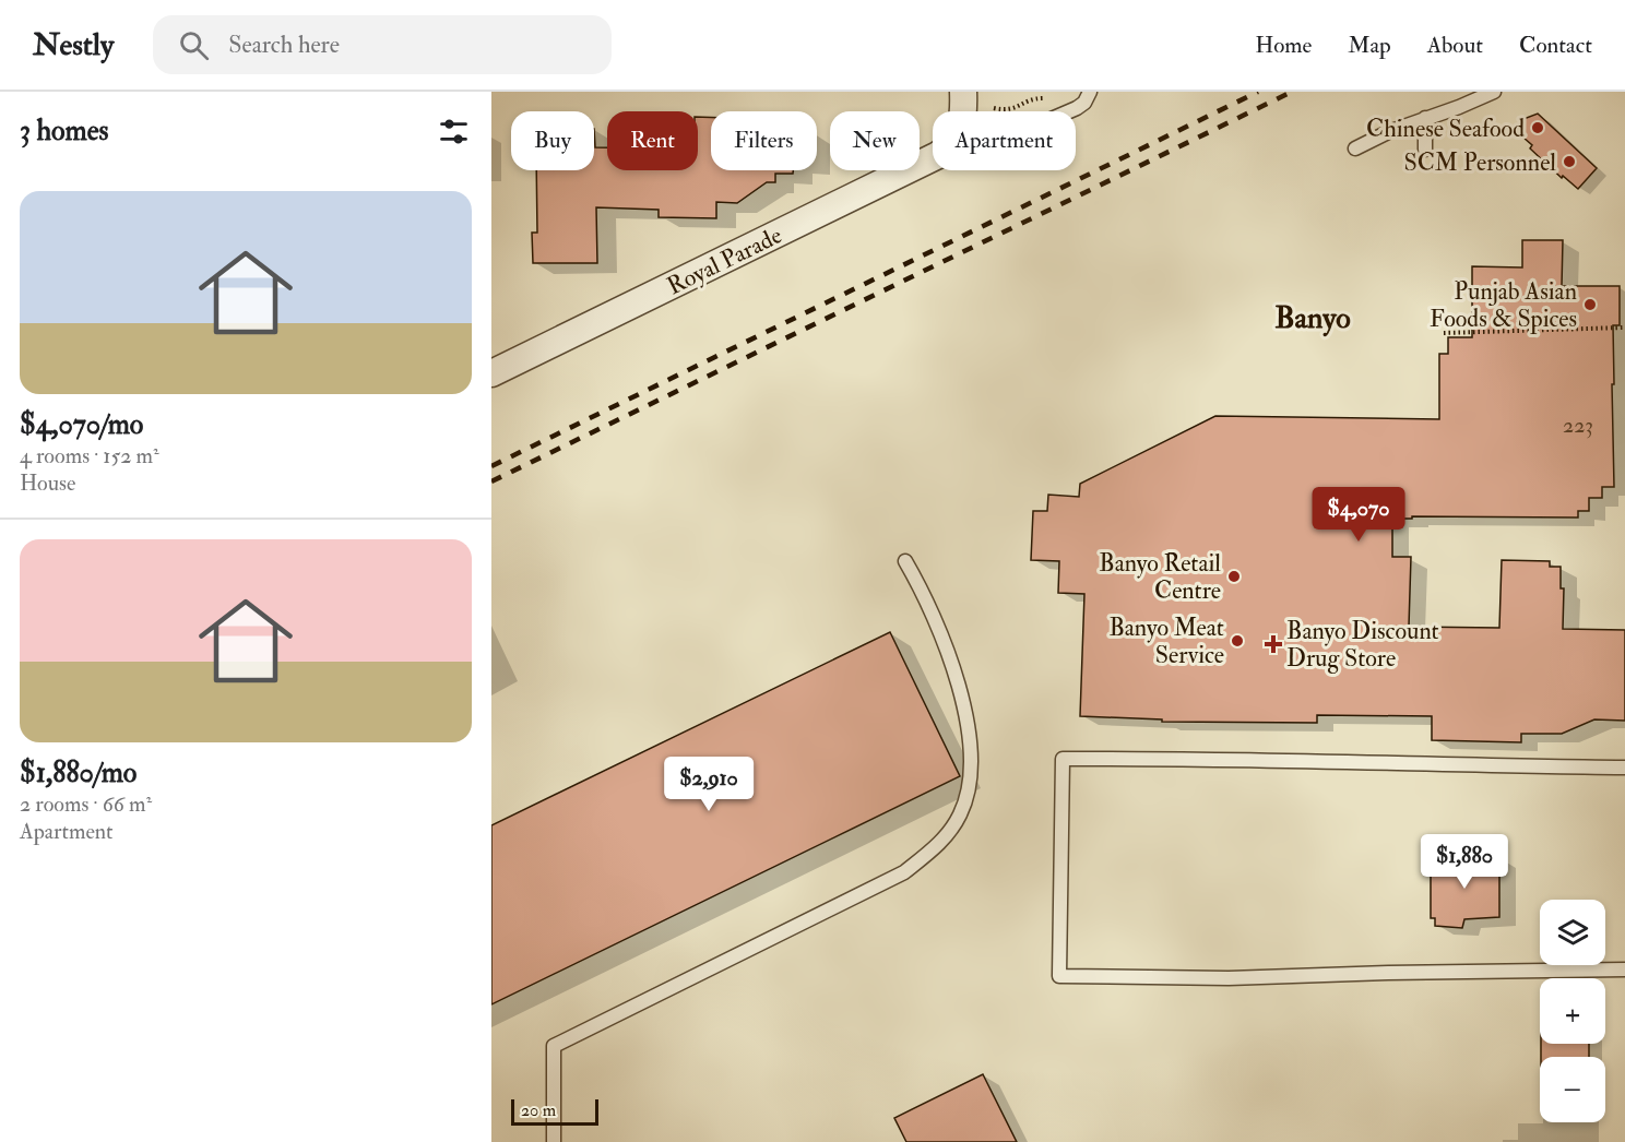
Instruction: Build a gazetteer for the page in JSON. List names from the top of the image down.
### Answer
{
  "streets": {
    "street": ["Royal Parade"]
  },
  "districts": ["Banyo"],
  "places": {
    "other": [
      "Chinese Seafood",
      "SCM Personnel",
      "Punjab Asian Foods & Spices",
      "Banyo Retail Centre",
      "Banyo Meat Service"
    ],
    "health": ["Banyo Discount Drug Store"]
  },
  "house_numbers": ["223"],
  "scale_bar": "20 m",
  "page": {
    "header": "Nestly",
    "search": "Search here",
    "nav": [
      "Home",
      "Map",
      "About",
      "Contact"
    ],
    "heading": "3 homes",
    "chip": [
      "Buy",
      "Rent",
      "Filters",
      "New",
      "Apartment"
    ],
    "list": [
      {
        "name": "$4,070/mo",
        "note": "4 rooms · 152 m² · House"
      },
      {
        "name": "$1,880/mo",
        "note": "2 rooms · 66 m² · Apartment"
      }
    ],
    "price": ["$4,070", "$2,910", "$1,880"],
    "map_buttons": ["+", "−"],
    "scale": "20 m"
  }
}
